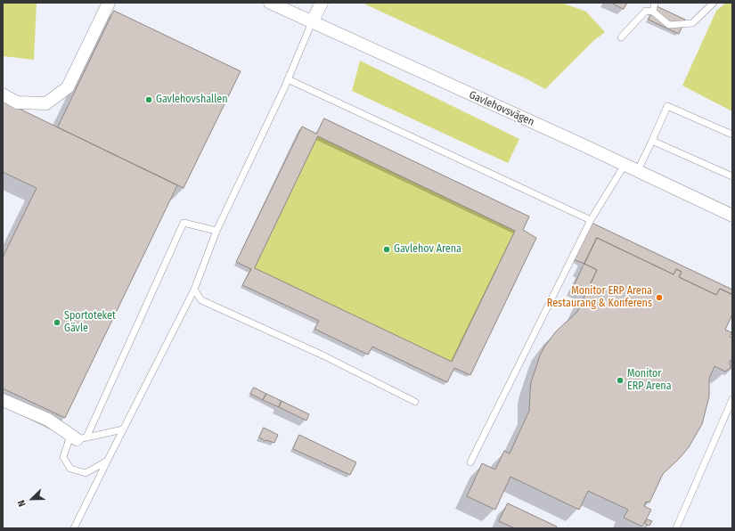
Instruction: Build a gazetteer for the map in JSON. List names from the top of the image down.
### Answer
{
  "streets": {
    "street": ["Gavlehovsvägen"]
  },
  "places": [
    "Gavlehovshallen",
    "Gavlehov Arena",
    "Monitor ERP Arena Restaurang & Konferens",
    "Sportoteket Gävle",
    "Monitor ERP Arena"
  ],
  "north": "bottom left"
}
